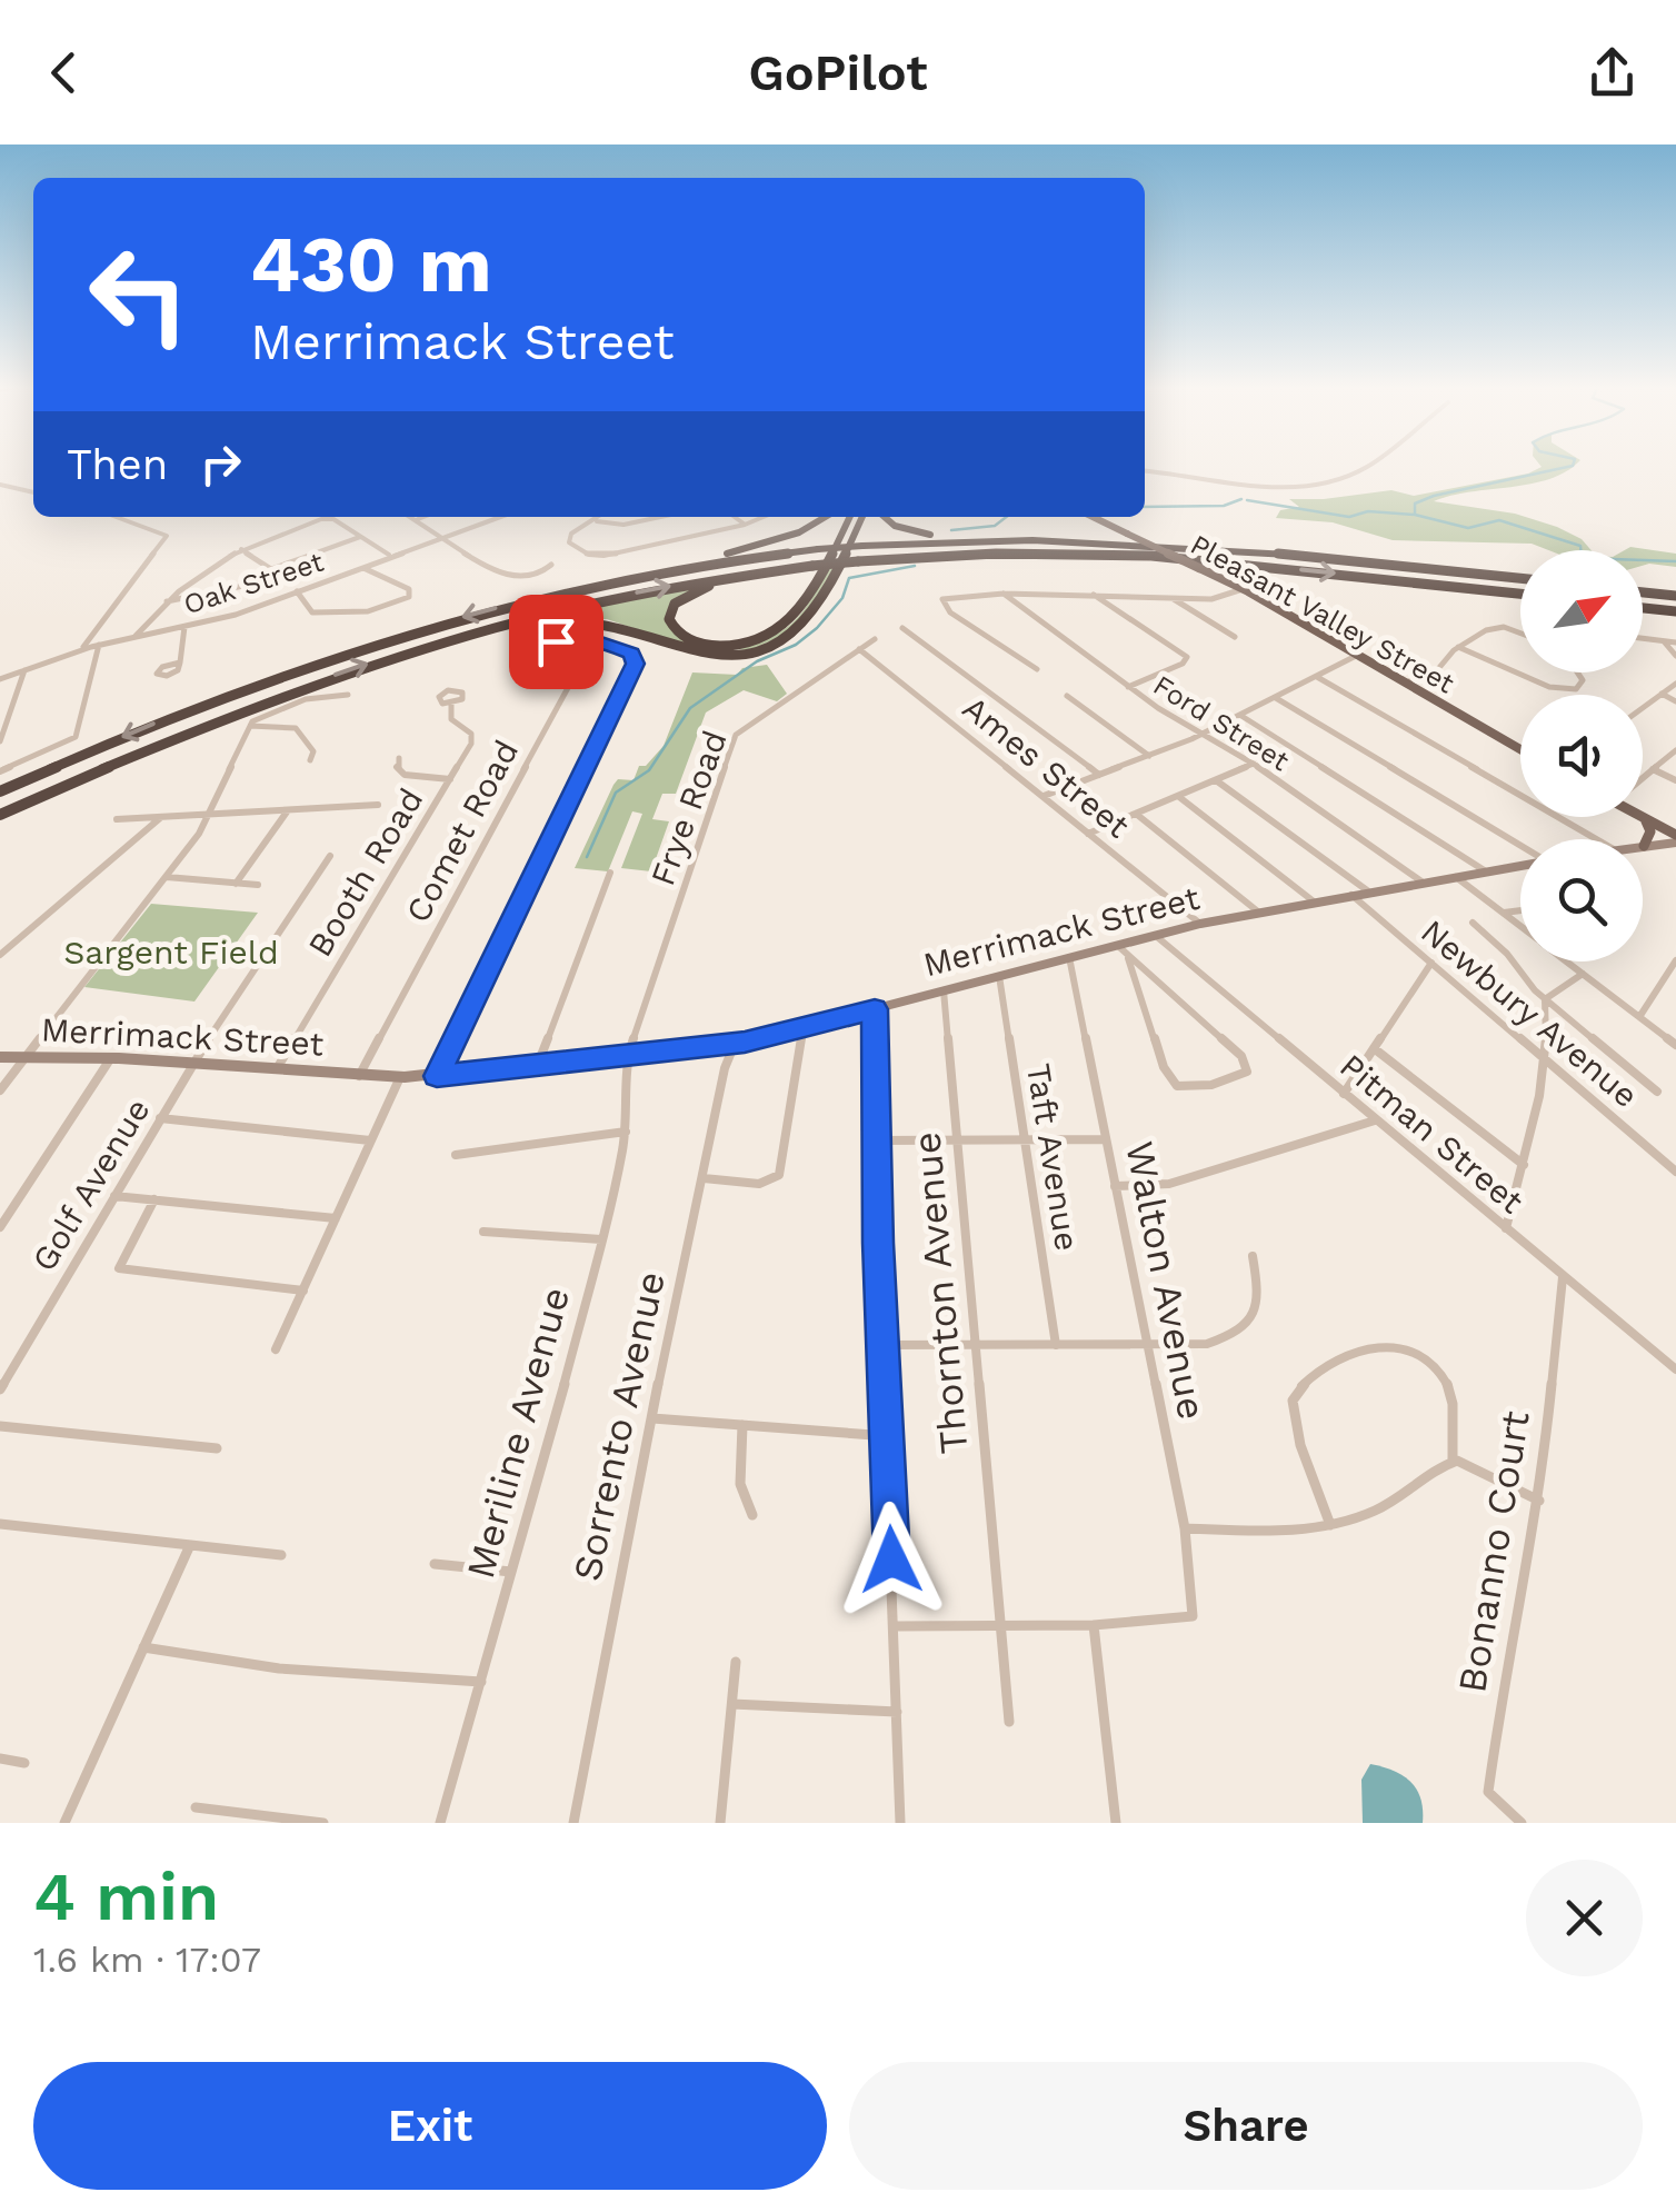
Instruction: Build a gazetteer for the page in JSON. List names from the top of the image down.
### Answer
{
  "streets": {
    "main road": ["Pleasant Valley Street", "Merrimack Street"],
    "street": [
      "Oak Street",
      "Ford Street",
      "Ames Street",
      "Frye Road",
      "Comet Road",
      "Booth Road",
      "Newbury Avenue",
      "Pitman Street",
      "Taft Avenue",
      "Golf Avenue",
      "Walton Avenue",
      "Thornton Avenue",
      "Sorrento Avenue",
      "Meriline Avenue",
      "Bonanno Court"
    ]
  },
  "crossings": [
    ["Ford Street", "Merrimack Street"],
    ["Ames Street", "Frye Road"],
    ["Ames Street", "Merrimack Street"],
    ["Frye Road", "Merrimack Street"],
    ["Frye Road", "Meriline Avenue"],
    ["Comet Road", "Merrimack Street"],
    ["Booth Road", "Merrimack Street"],
    ["Merrimack Street", "Newbury Avenue"],
    ["Merrimack Street", "Pitman Street"],
    ["Merrimack Street", "Taft Avenue"],
    ["Merrimack Street", "Golf Avenue"],
    ["Merrimack Street", "Walton Avenue"],
    ["Merrimack Street", "Thornton Avenue"],
    ["Merrimack Street", "Sorrento Avenue"],
    ["Merrimack Street", "Meriline Avenue"],
    ["Pitman Street", "Bonanno Court"]
  ],
  "parks": ["Sargent Field"],
  "north": "top right",
  "page": {
    "header": "GoPilot",
    "turn": ["430 m", "Merrimack Street"],
    "then": "Then",
    "heading": ["4 min", "1.6 km · 17:07"],
    "buttons": ["Exit", "Share"]
  }
}
